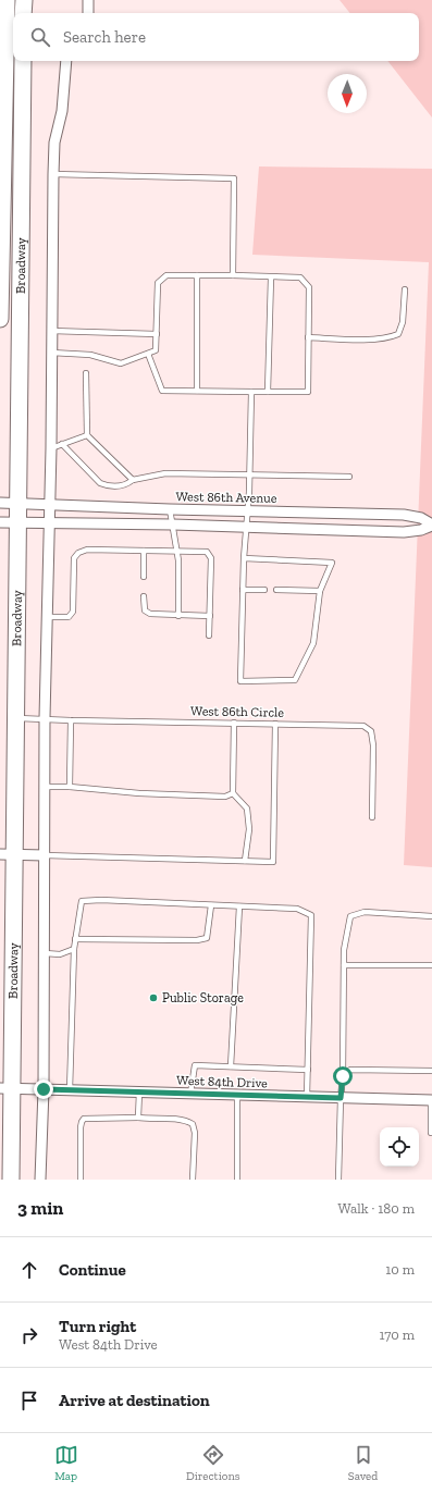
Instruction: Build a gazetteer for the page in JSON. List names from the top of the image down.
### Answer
{
  "streets": {
    "main road": ["Broadway"],
    "street": ["West 86th Avenue", "West 84th Drive"],
    "lane": ["West 86th Circle"]
  },
  "crossings": [
    ["Broadway", "West 86th Avenue"],
    ["Broadway", "West 86th Circle"],
    ["Broadway", "West 84th Drive"]
  ],
  "places": ["Public Storage"],
  "north": "bottom",
  "page": {
    "search": "Search here",
    "heading": ["3 min", "Walk · 180 m"],
    "list": [
      ["Continue", "10 m"],
      ["Turn right", "West 84th Drive", "170 m"],
      "Arrive at destination"
    ],
    "nav": ["Map", "Directions", "Saved"]
  }
}
